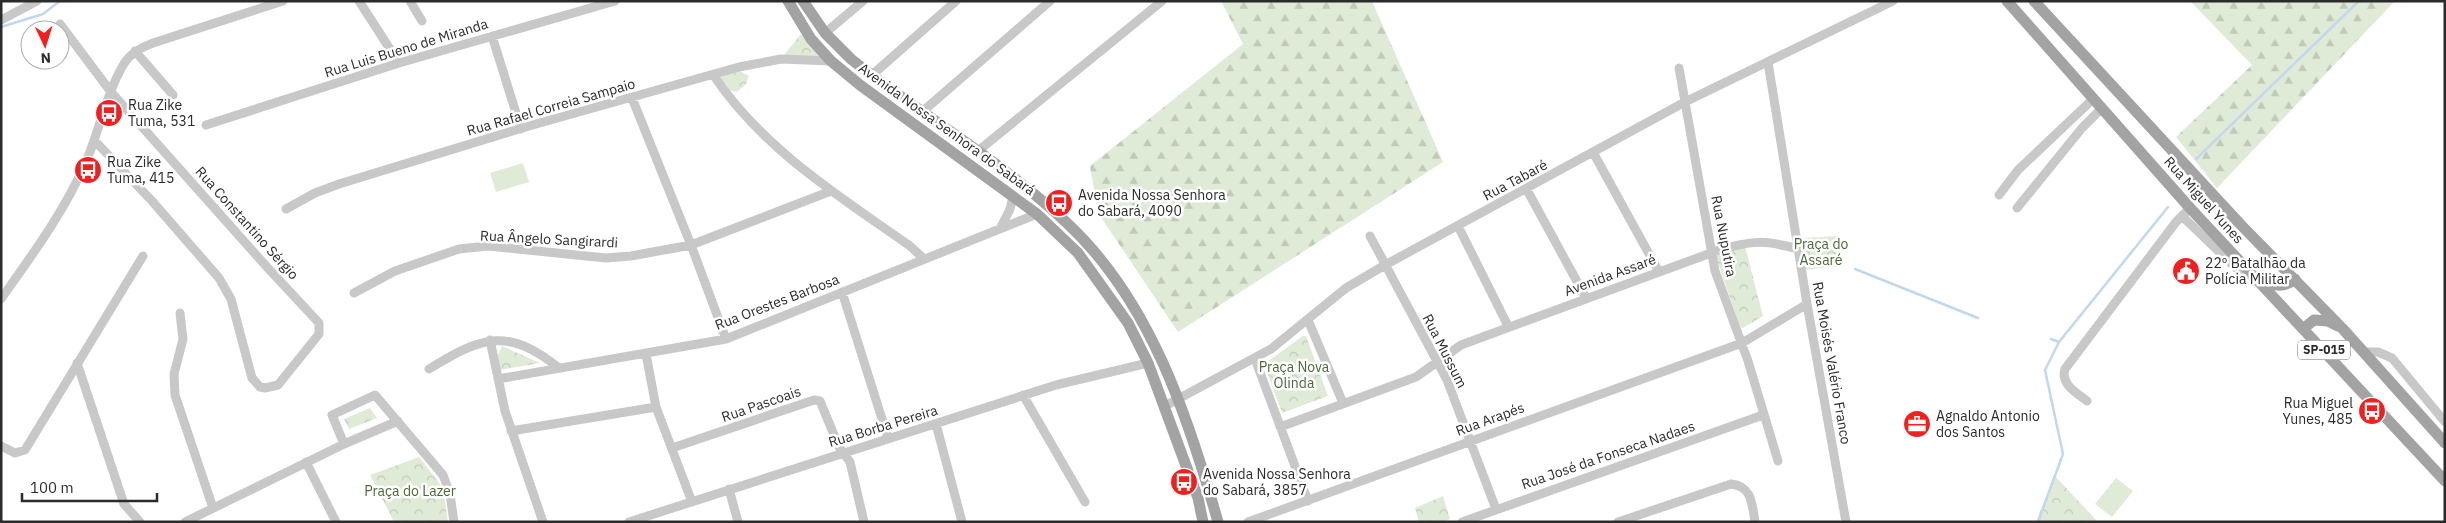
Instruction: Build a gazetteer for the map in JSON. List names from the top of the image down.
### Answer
{
  "streets": {
    "main road": ["Avenida Nossa Senhora do Sabará", "Rua Miguel Yunes", "SP-015"],
    "street": [
      "Rua Luis Bueno de Miranda",
      "Rua Rafael Correia Sampaio",
      "Rua Tabaré",
      "Rua Constantino Sérgio",
      "Rua Nuputira",
      "Rua Ângelo Sangirardi",
      "Avenida Assaré",
      "Rua Orestes Barbosa",
      "Rua Mussum",
      "Rua Moisés Valério Franco",
      "Rua Pascoais",
      "Rua Arapés",
      "Rua Borba Pereira",
      "Rua José da Fonseca Nadaes"
    ]
  },
  "crossings": [
    ["Rua Rafael Correia Sampaio", "Avenida Nossa Senhora do Sabará"],
    ["Avenida Nossa Senhora do Sabará", "Rua Tabaré"],
    ["Avenida Nossa Senhora do Sabará", "Rua Orestes Barbosa"],
    ["Avenida Nossa Senhora do Sabará", "Rua Borba Pereira"],
    ["Rua Tabaré", "Rua Nuputira"],
    ["Rua Tabaré", "Rua Mussum"],
    ["Rua Tabaré", "Rua Moisés Valério Franco"],
    ["Rua Nuputira", "Avenida Assaré"],
    ["Rua Nuputira", "Rua Arapés"],
    ["Rua Nuputira", "Rua José da Fonseca Nadaes"],
    ["Avenida Assaré", "Rua Mussum"],
    ["Avenida Assaré", "Rua Moisés Valério Franco"],
    ["Rua Mussum", "Rua Arapés"],
    ["Rua Mussum", "Rua José da Fonseca Nadaes"],
    ["Rua Moisés Valério Franco", "Rua Arapés"],
    ["Rua Pascoais", "Rua Borba Pereira"]
  ],
  "parks": ["Praça do Assaré", "Praça Nova Olinda", "Praça do Lazer"],
  "places": {
    "bus stop": [
      "Rua Zike Tuma, 531",
      "Rua Zike Tuma, 415",
      "Avenida Nossa Senhora do Sabará, 4090",
      "Rua Miguel Yunes, 485",
      "Avenida Nossa Senhora do Sabará, 3857"
    ],
    "public building": ["22º Batalhão da Polícia Militar"],
    "office": ["Agnaldo Antonio dos Santos"]
  },
  "scale_bar": "100 m",
  "north": "bottom"
}
